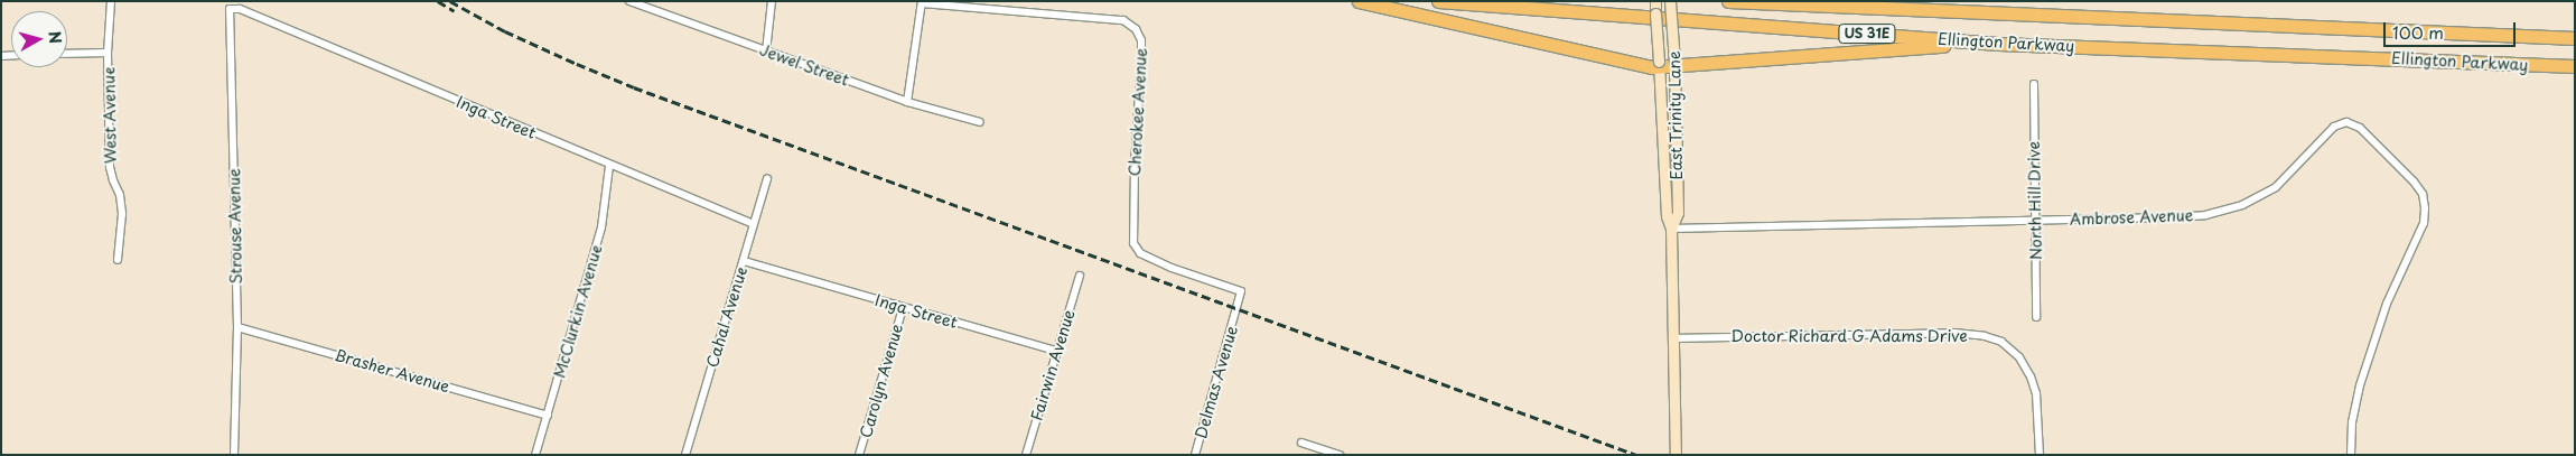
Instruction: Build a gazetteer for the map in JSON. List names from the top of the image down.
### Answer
{
  "streets": {
    "highway": ["US 31E", "Ellington Parkway"],
    "main road": ["East Trinity Lane"],
    "street": [
      "Jewel Street",
      "Cherokee Avenue",
      "West Avenue",
      "Inga Street",
      "North Hill Drive",
      "Ambrose Avenue",
      "Strouse Avenue",
      "McClurkin Avenue",
      "Cahal Avenue",
      "Doctor Richard G Adams Drive",
      "Fairwin Avenue",
      "Brasher Avenue",
      "Carolyn Avenue",
      "Delmas Avenue"
    ]
  },
  "crossings": [
    ["Cherokee Avenue", "Delmas Avenue"],
    ["East Trinity Lane", "Ambrose Avenue"],
    ["East Trinity Lane", "Doctor Richard G Adams Drive"],
    ["Inga Street", "Strouse Avenue"],
    ["Inga Street", "McClurkin Avenue"],
    ["Inga Street", "Cahal Avenue"],
    ["Inga Street", "Fairwin Avenue"],
    ["Inga Street", "Carolyn Avenue"],
    ["North Hill Drive", "Ambrose Avenue"],
    ["Strouse Avenue", "Brasher Avenue"],
    ["McClurkin Avenue", "Brasher Avenue"]
  ],
  "scale_bar": "100 m",
  "north": "right"
}
